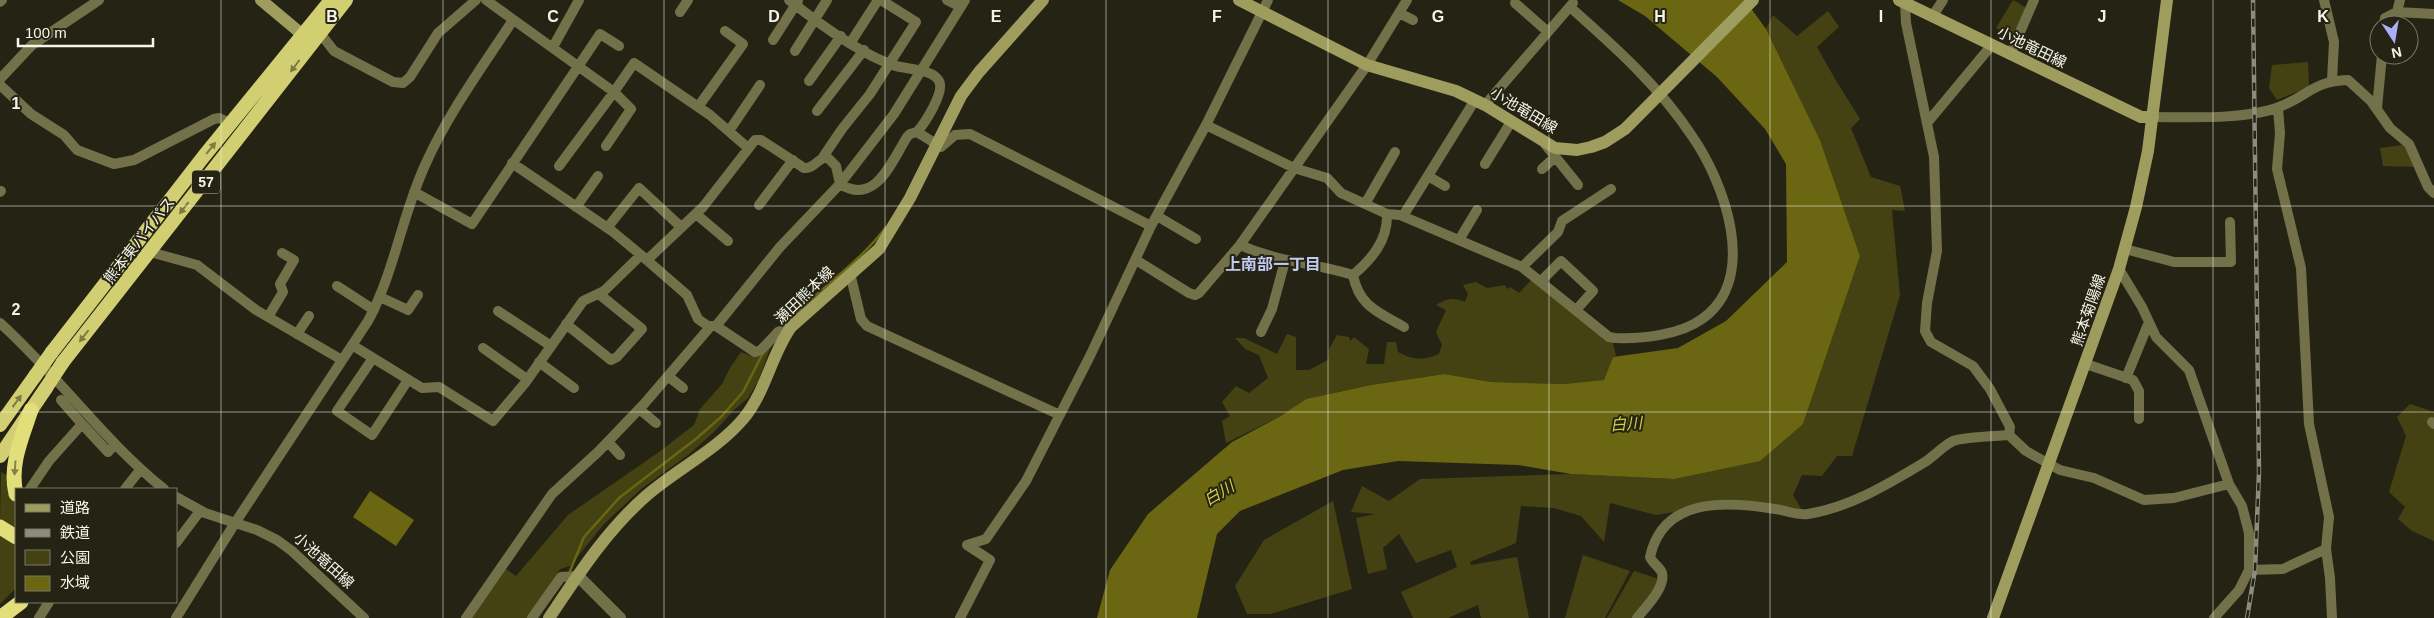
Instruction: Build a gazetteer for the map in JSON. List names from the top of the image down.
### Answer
{
  "streets": {
    "highway": ["57", "熊本東バイパス"],
    "main road": ["小池竜田線", "瀬田熊本線", "熊本菊陽線"]
  },
  "crossings": [
    ["小池竜田線", "熊本菊陽線"]
  ],
  "districts": ["上南部一丁目"],
  "water": ["白川"],
  "legend": [
    "道路",
    "鉄道",
    "公園",
    "水域"
  ],
  "scale_bar": "100 m",
  "north": "bottom",
  "grid": {
    "columns": [
      "B",
      "C",
      "D",
      "E",
      "F",
      "G",
      "H",
      "I",
      "J",
      "K"
    ],
    "rows": ["1", "2"]
  }
}
